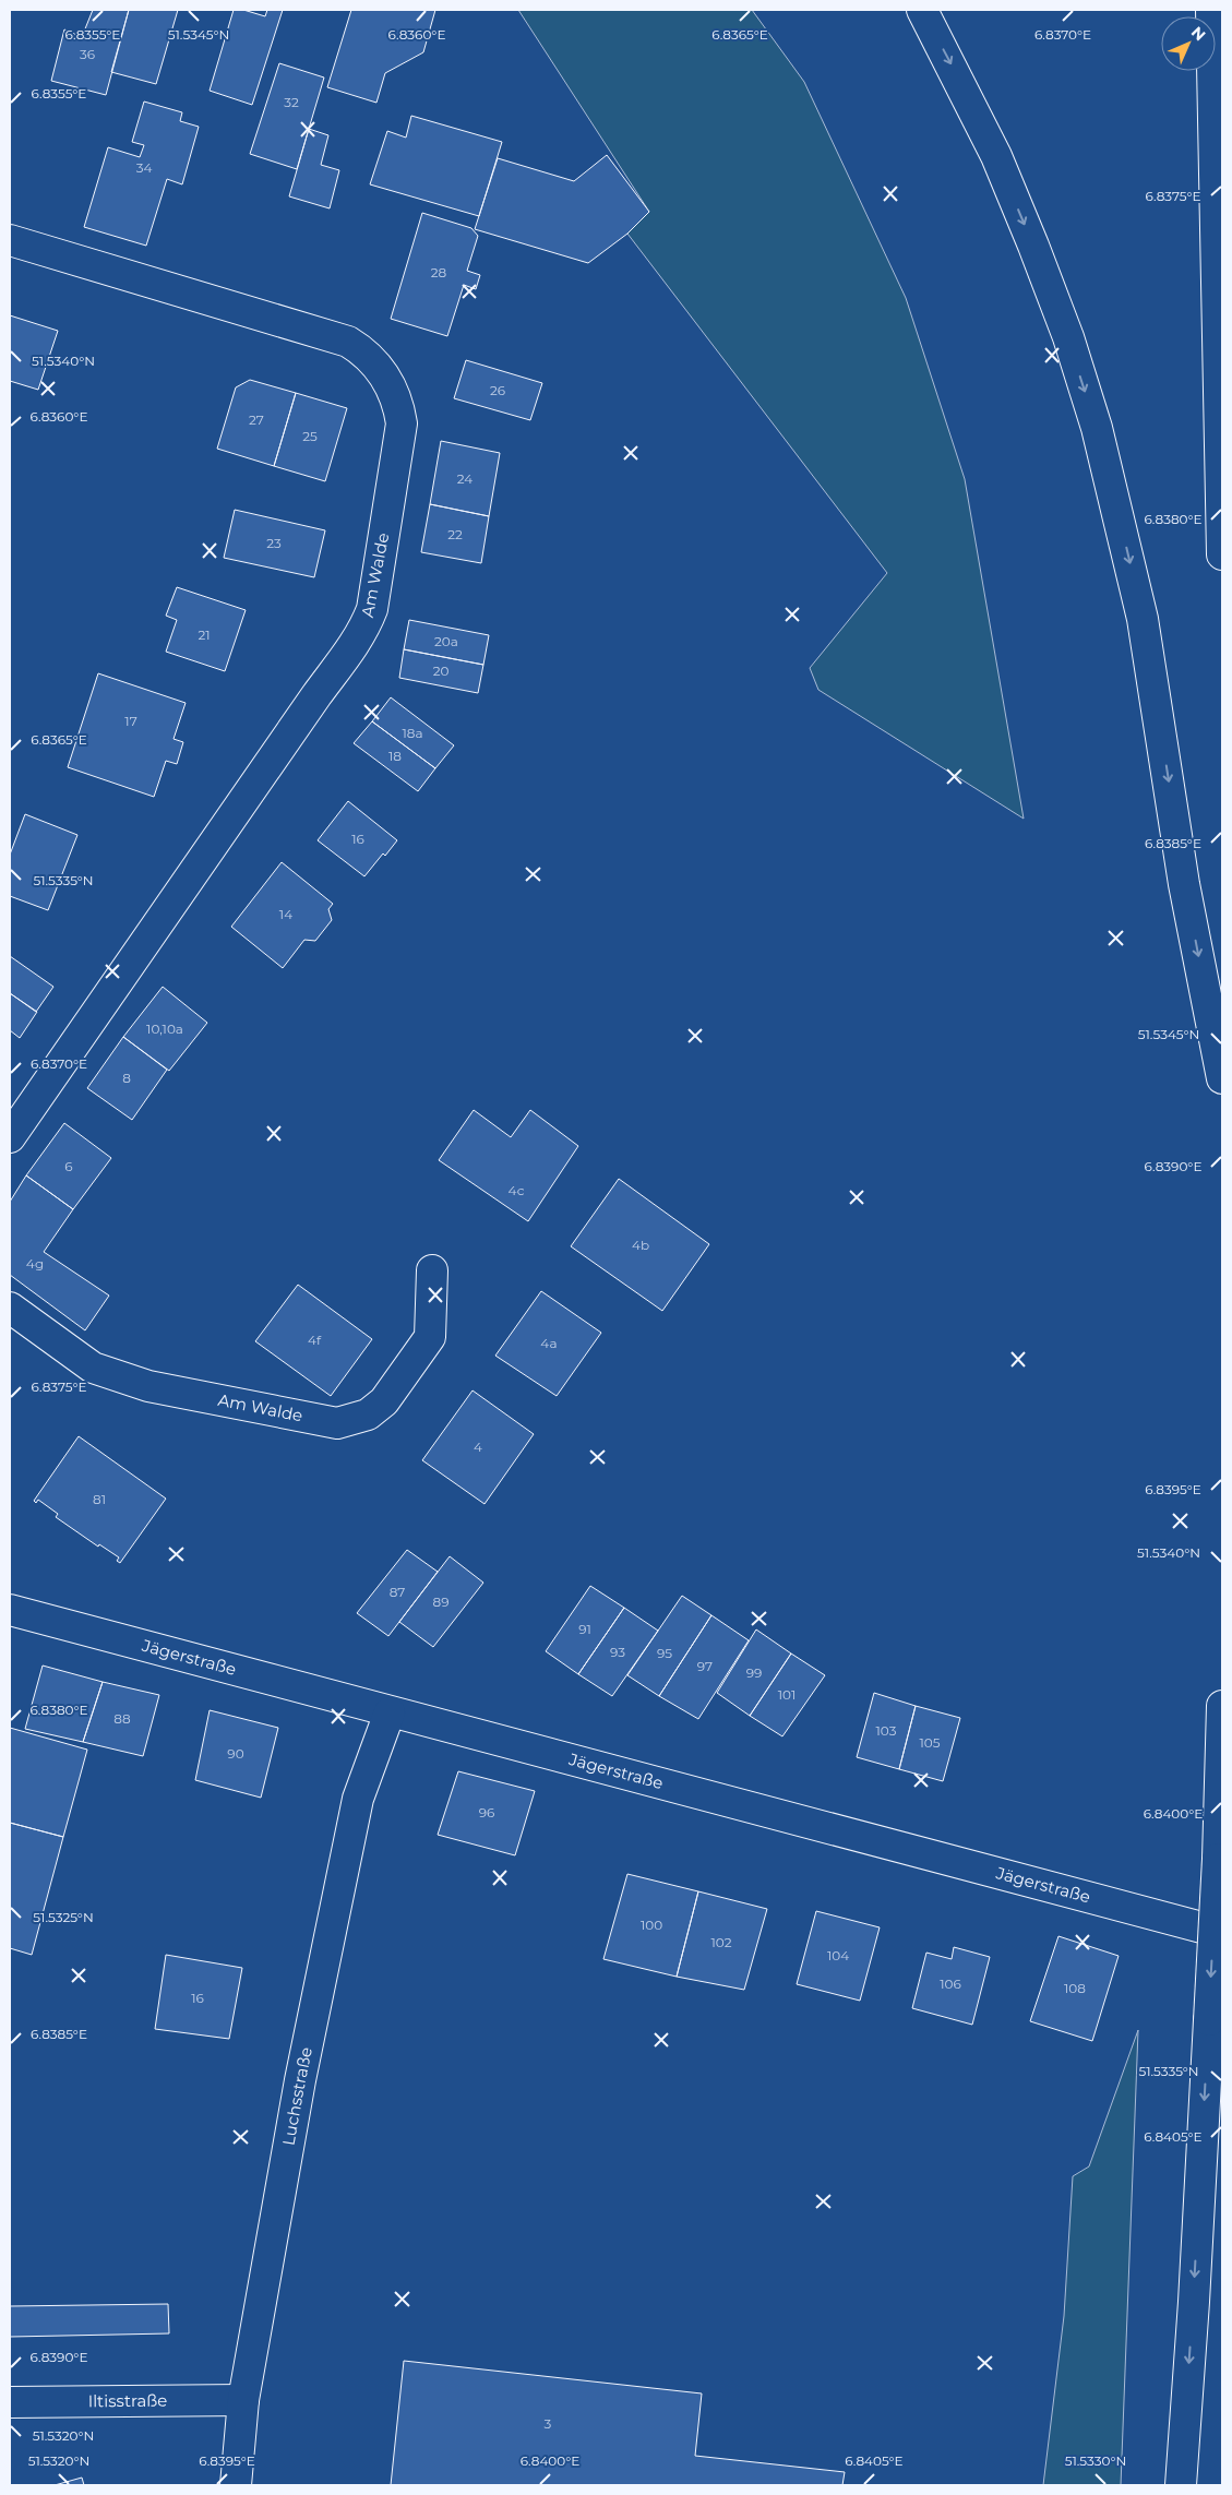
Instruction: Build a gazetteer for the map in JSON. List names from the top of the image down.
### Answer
{
  "streets": {
    "main road": [
      "Am Walde",
      "Jägerstraße",
      "Luchsstraße",
      "Iltisstraße"
    ]
  },
  "crossings": [
    ["Jägerstraße", "Luchsstraße"],
    ["Luchsstraße", "Iltisstraße"]
  ],
  "house_numbers": [
    "36",
    "32",
    "34",
    "28",
    "26",
    "27",
    "25",
    "24",
    "22",
    "23",
    "21",
    "20a",
    "20",
    "17",
    "18a",
    "18",
    "16",
    "14",
    "10,10a",
    "8",
    "6",
    "4c",
    "4b",
    "4g",
    "4f",
    "4a",
    "4",
    "81",
    "87",
    "89",
    "91",
    "93",
    "95",
    "97",
    "99",
    "101",
    "88",
    "103",
    "105",
    "90",
    "96",
    "100",
    "102",
    "104",
    "106",
    "108",
    "16",
    "3"
  ],
  "north": "top right",
  "coordinates": [
    "6.8355°E",
    "51.5345°N",
    "6.8360°E",
    "6.8365°E",
    "6.8370°E",
    "6.8375°E",
    "51.5340°N",
    "6.8380°E",
    "6.8385°E",
    "51.5335°N",
    "6.8390°E",
    "6.8395°E",
    "6.8400°E",
    "51.5325°N",
    "6.8405°E",
    "51.5320°N",
    "51.5330°N"
  ]
}
